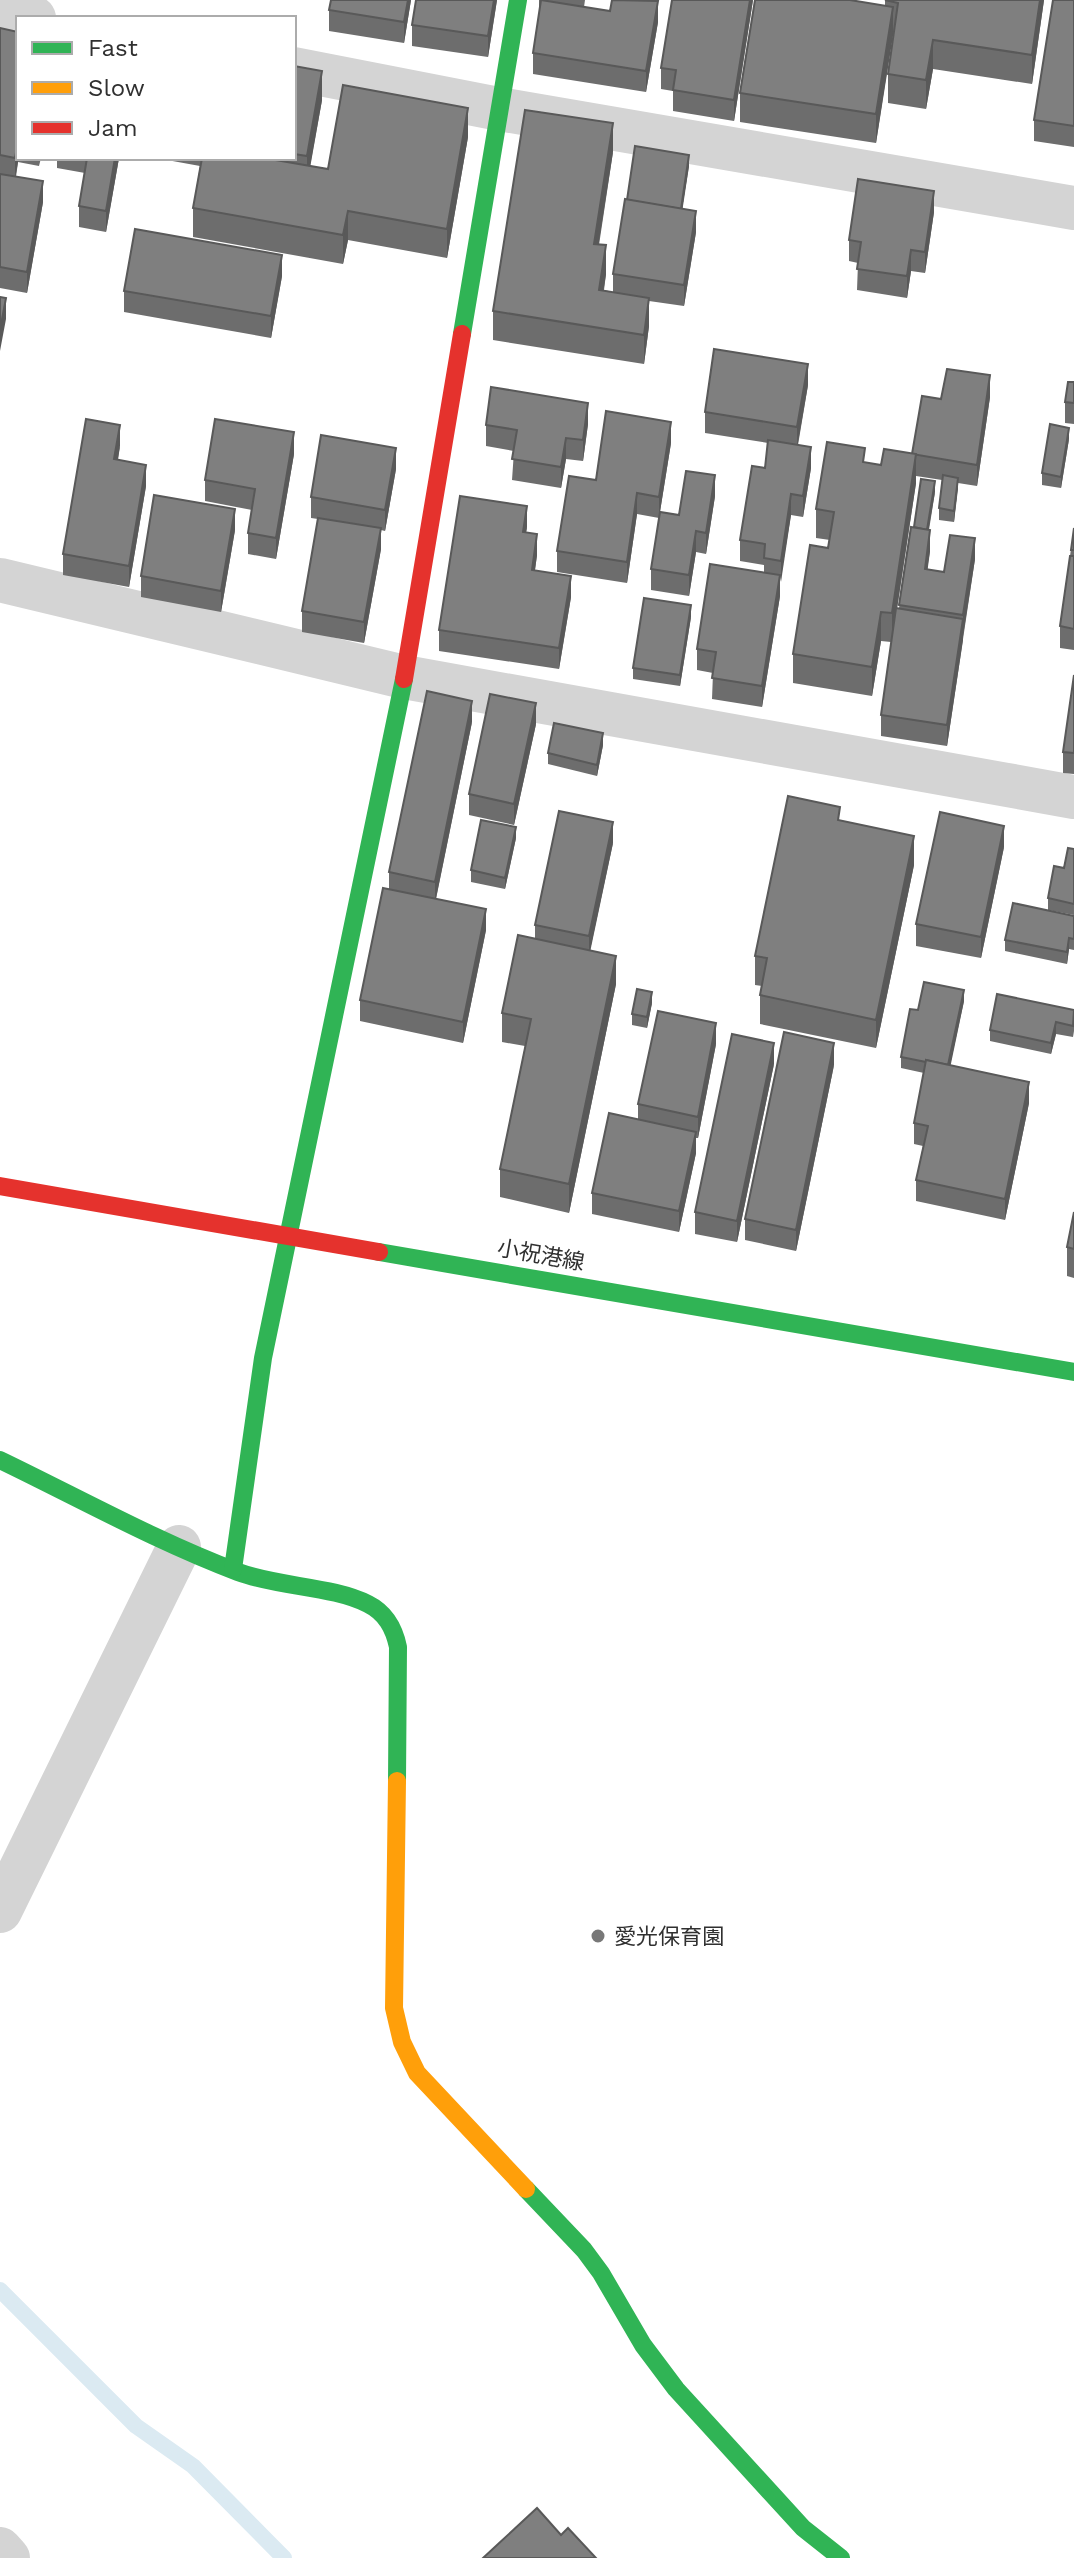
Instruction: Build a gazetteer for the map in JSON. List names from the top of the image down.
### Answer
{
  "streets": {
    "street": ["小祝港線"]
  },
  "places": ["愛光保育園"],
  "legend": ["Fast", "Slow", "Jam"]
}
